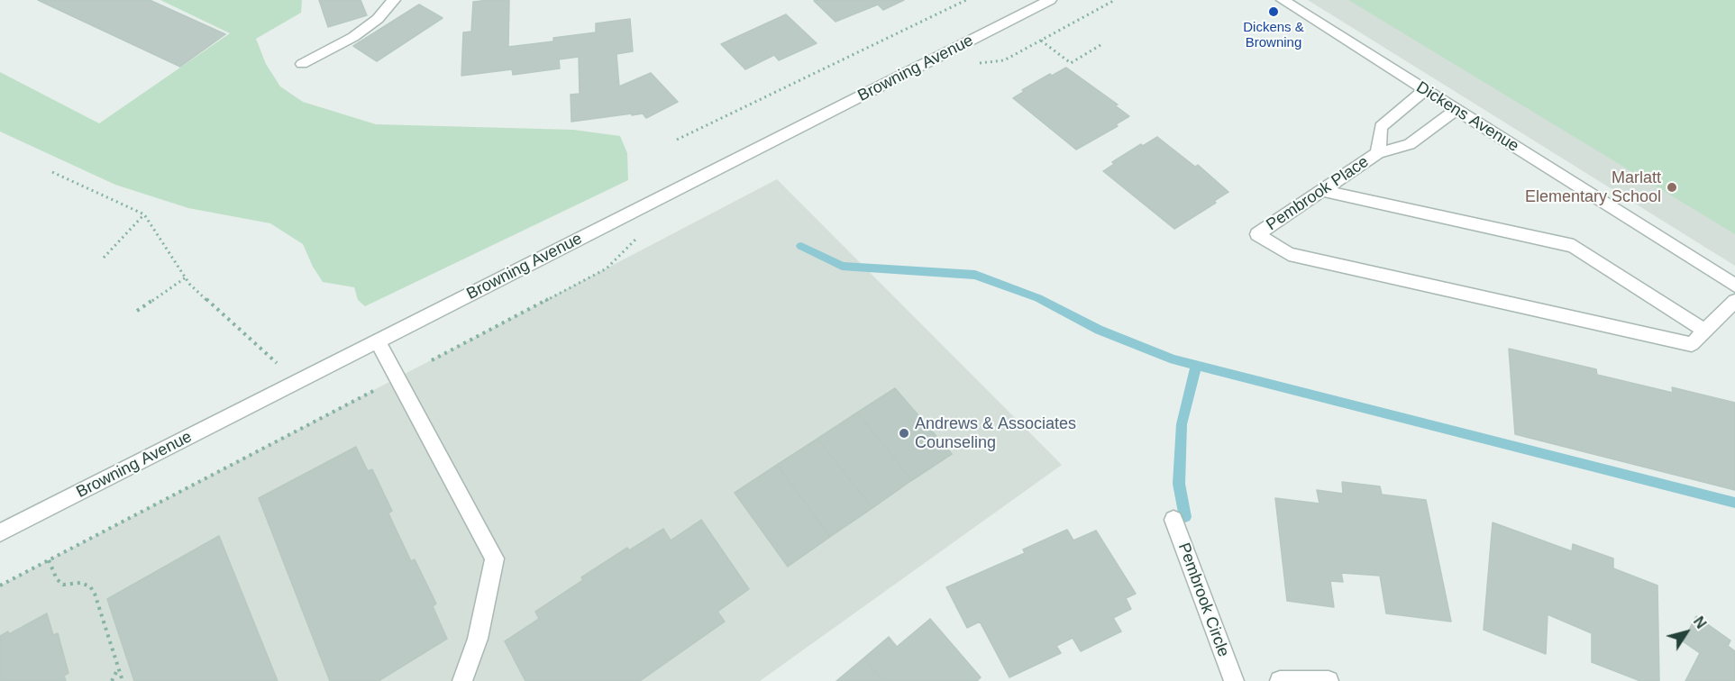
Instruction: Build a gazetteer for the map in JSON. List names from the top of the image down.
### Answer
{
  "streets": {
    "street": [
      "Browning Avenue",
      "Dickens Avenue",
      "Pembrook Place",
      "Pembrook Circle"
    ]
  },
  "crossings": [
    ["Dickens Avenue", "Pembrook Place"]
  ],
  "places": ["Dickens & Browning", "Marlatt Elementary School", "Andrews & Associates Counseling"],
  "north": "top right"
}
